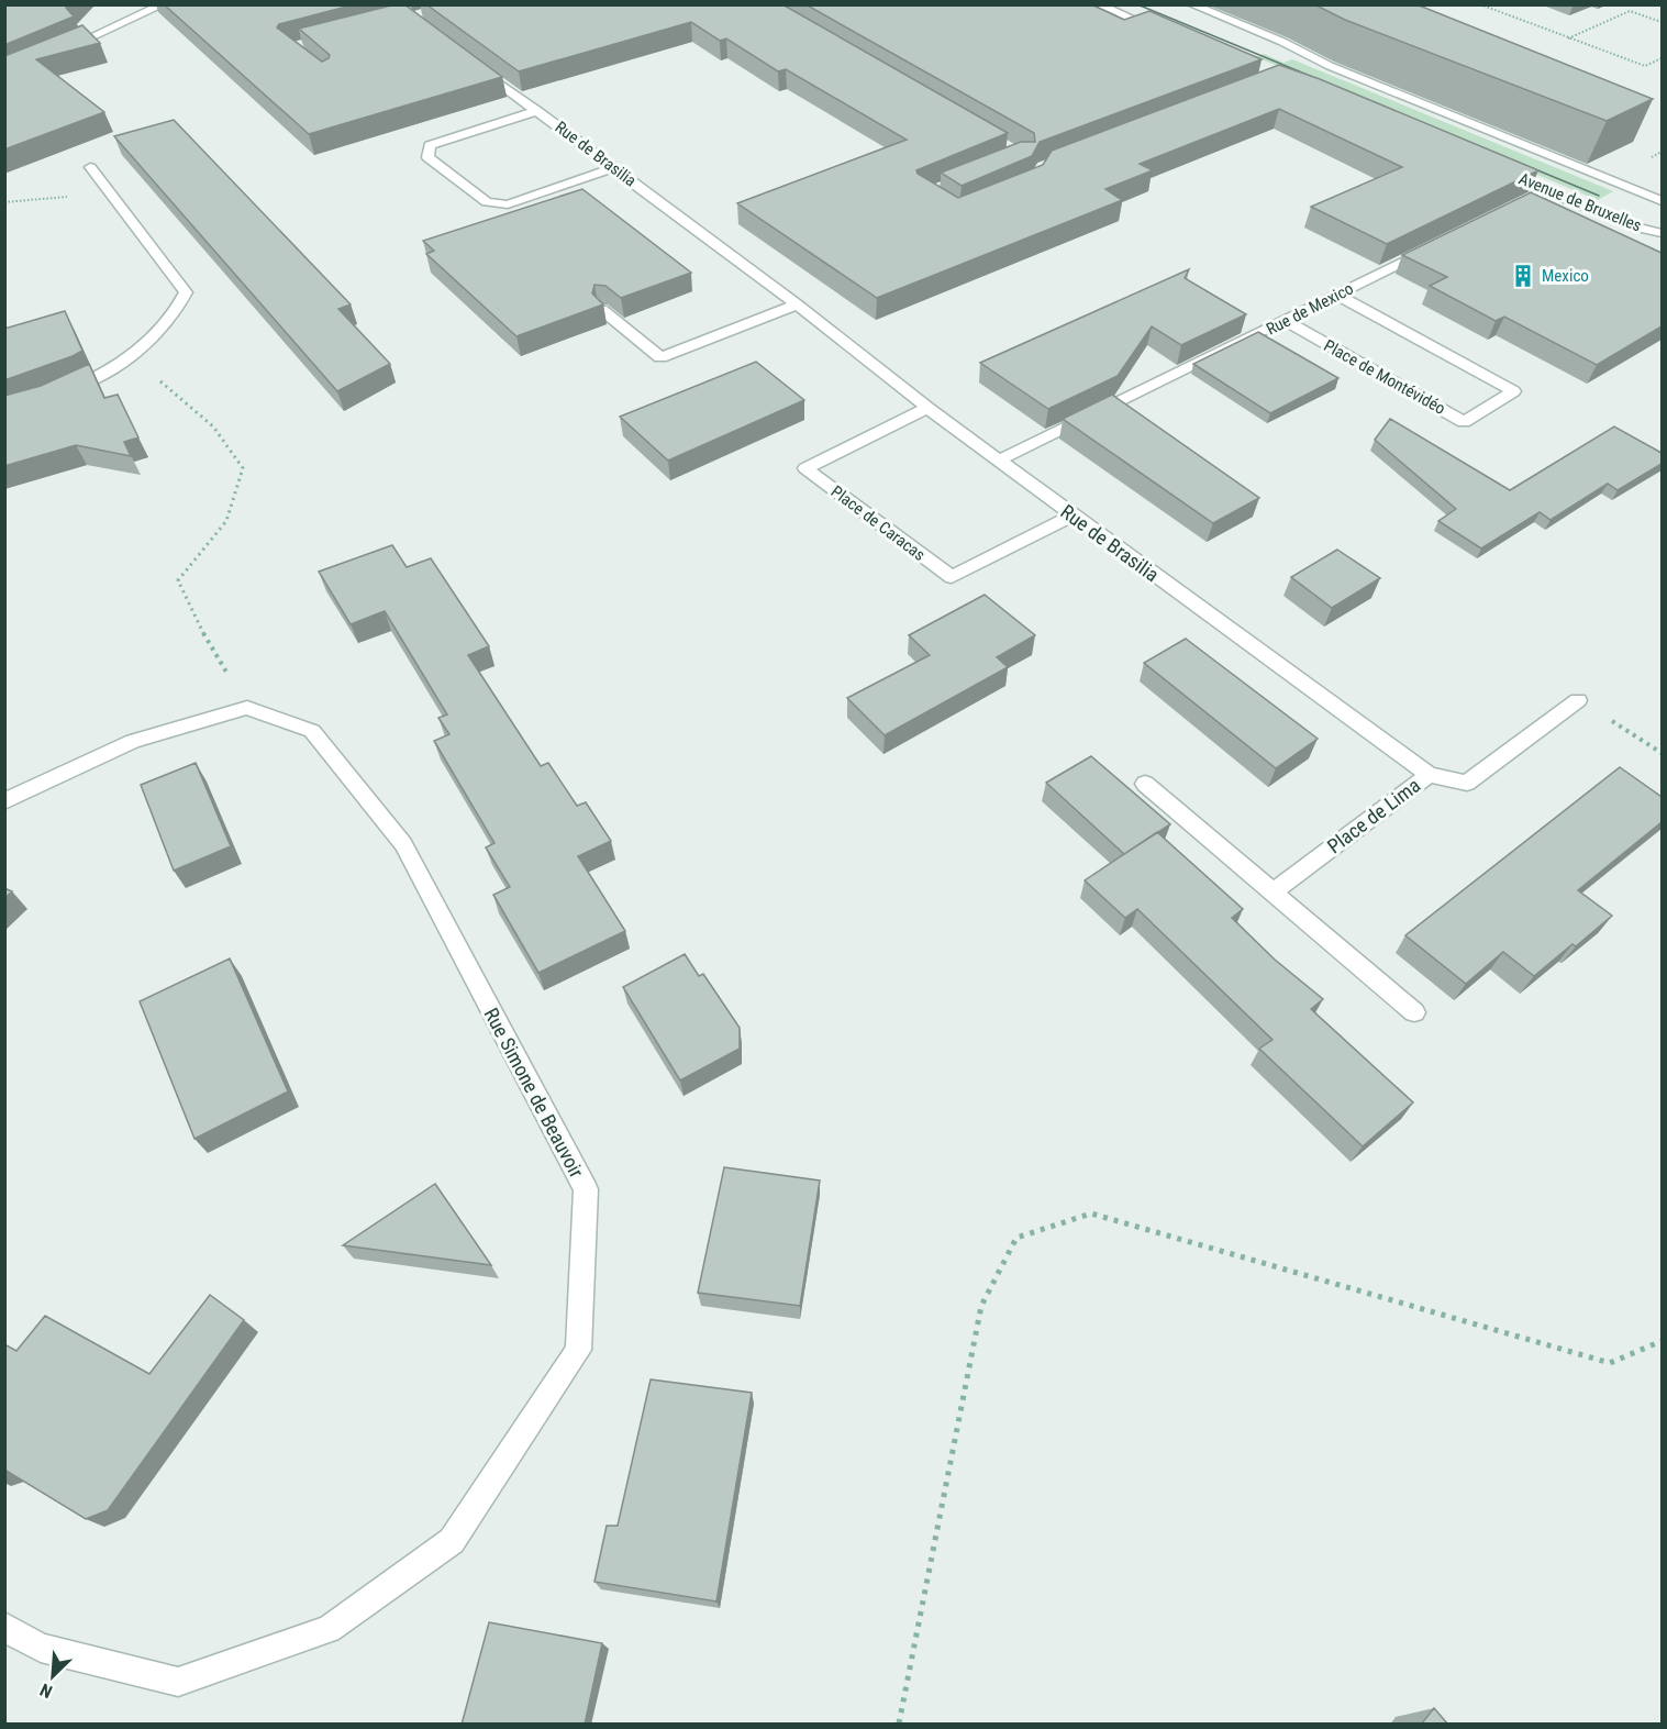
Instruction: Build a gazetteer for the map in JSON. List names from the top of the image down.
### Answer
{
  "streets": {
    "street": [
      "Rue de Brasilia",
      "Avenue de Bruxelles",
      "Rue de Mexico",
      "Place de Montévidéo",
      "Place de Caracas",
      "Place de Lima",
      "Rue Simone de Beauvoir"
    ]
  },
  "crossings": [
    ["Rue de Brasilia", "Rue de Mexico"],
    ["Rue de Brasilia", "Place de Caracas"],
    ["Rue de Brasilia", "Place de Lima"],
    ["Rue de Mexico", "Place de Montévidéo"]
  ],
  "places": {
    "building": ["Mexico"]
  },
  "north": "bottom left"
}
